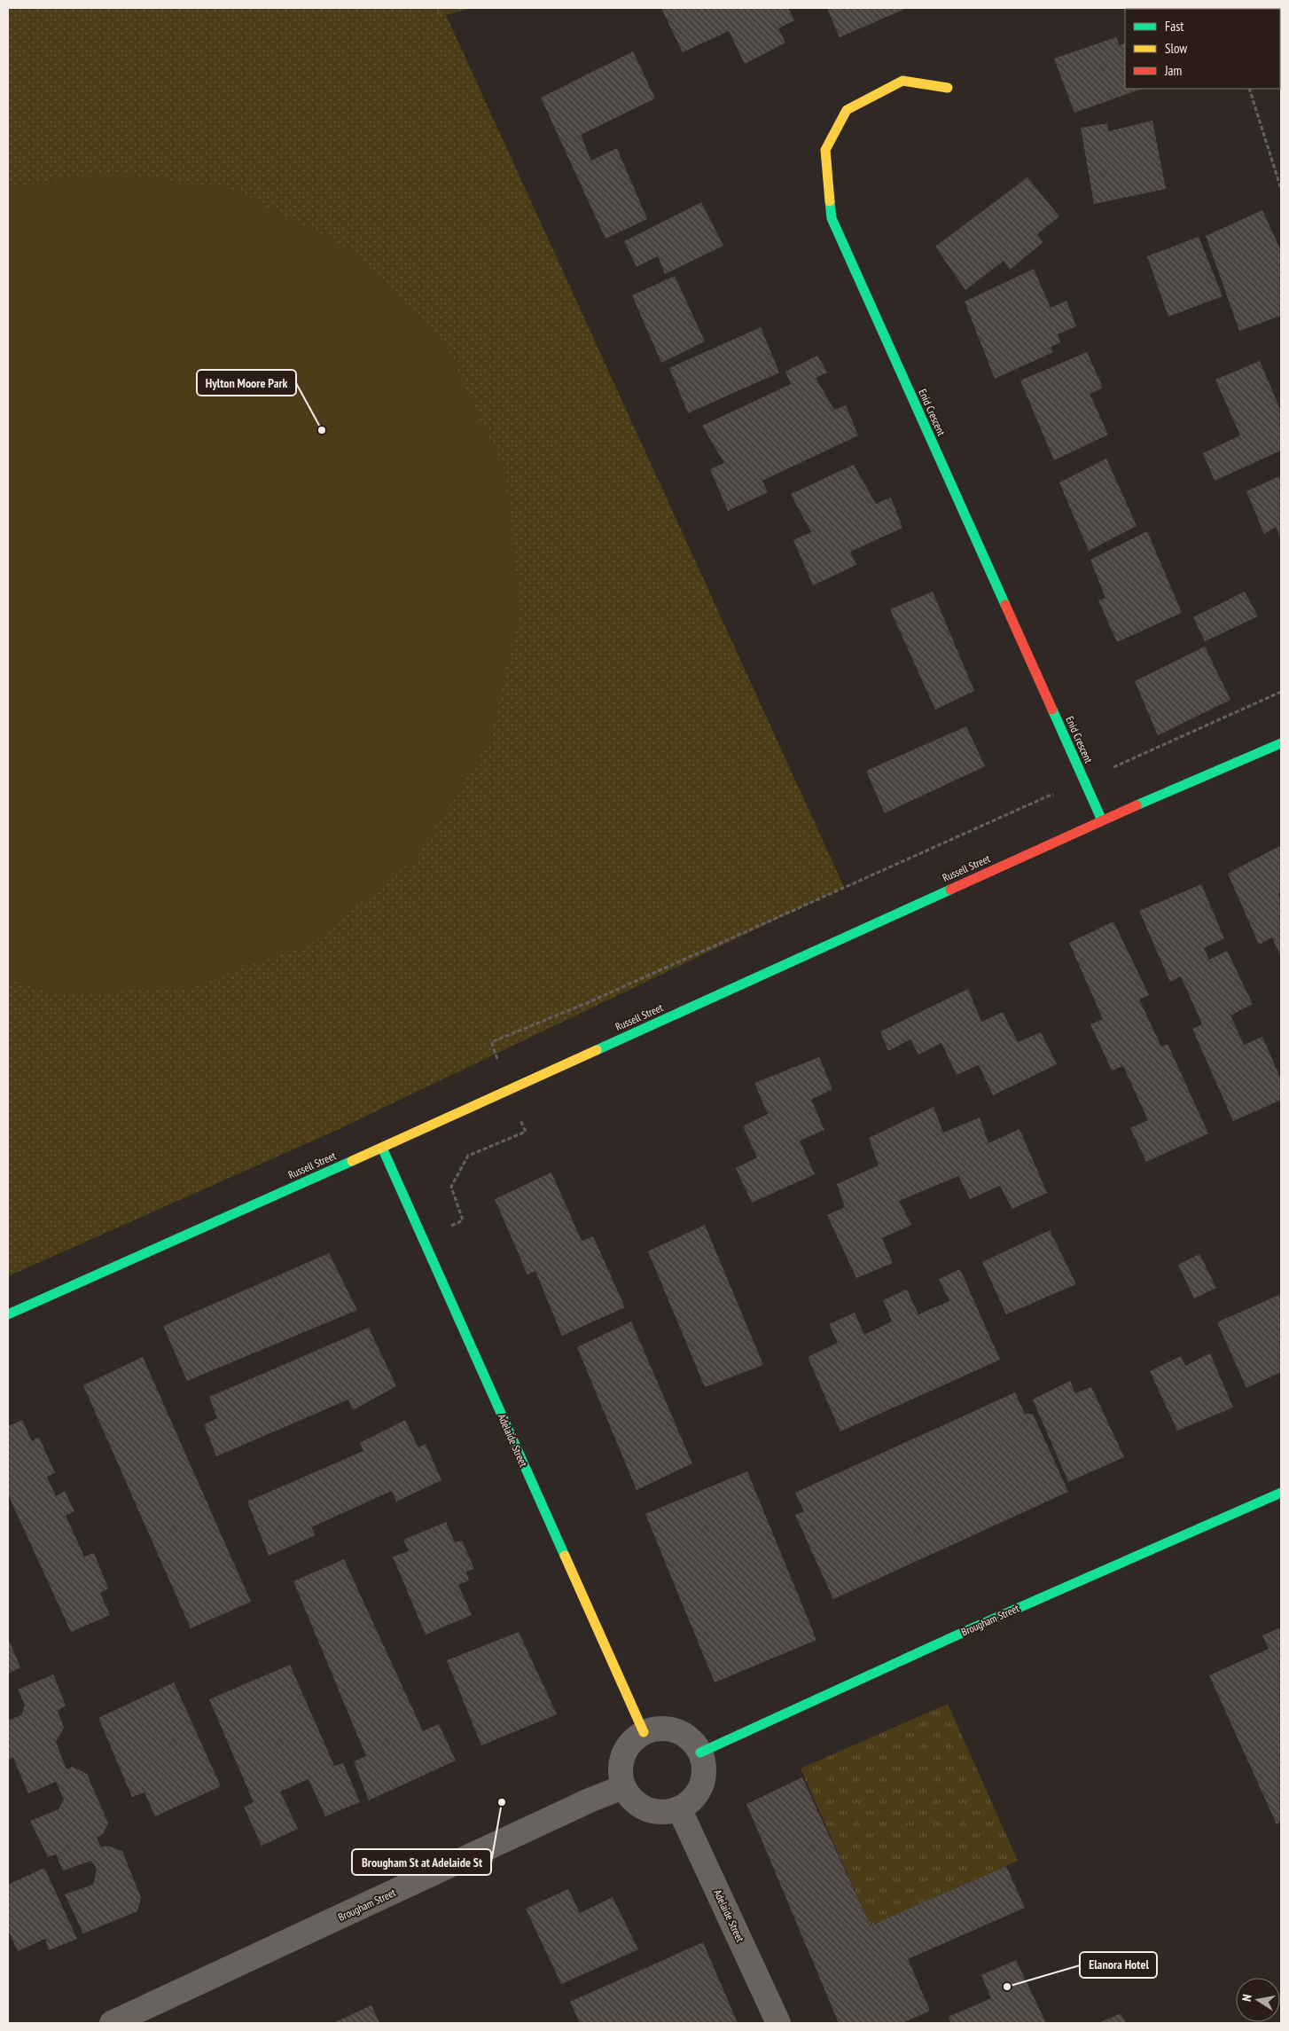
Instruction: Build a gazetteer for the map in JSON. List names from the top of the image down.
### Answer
{
  "streets": {
    "main road": [
      "Enid Crescent",
      "Russell Street",
      "Adelaide Street",
      "Brougham Street"
    ]
  },
  "crossings": [
    ["Enid Crescent", "Russell Street"],
    ["Russell Street", "Adelaide Street"],
    ["Adelaide Street", "Brougham Street"]
  ],
  "places": ["Hylton Moore Park", "Brougham St at Adelaide St", "Elanora Hotel"],
  "legend": ["Fast", "Slow", "Jam"],
  "north": "left"
}
